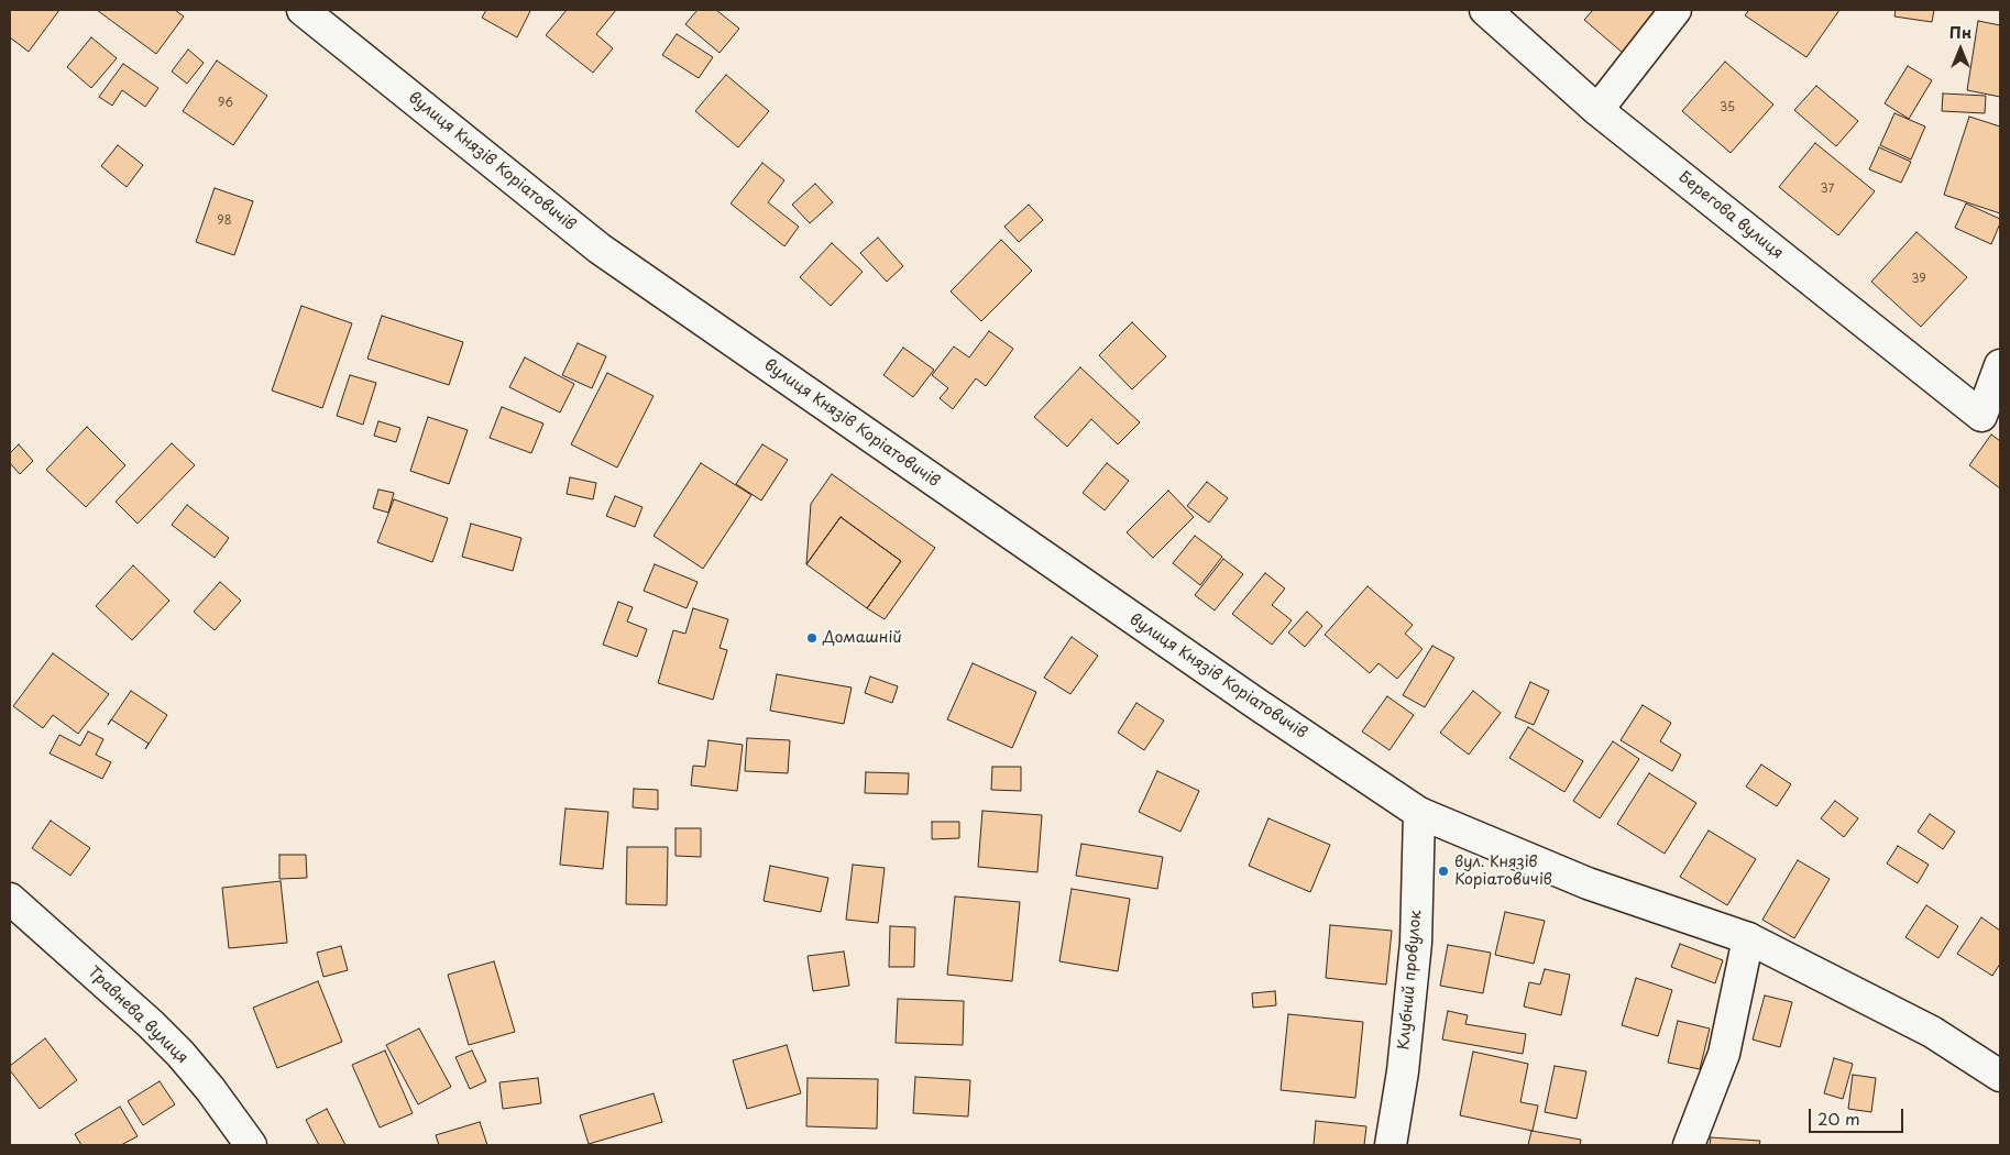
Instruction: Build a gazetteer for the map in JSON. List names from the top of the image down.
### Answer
{
  "streets": {
    "main road": [
      "вулиця Князів Коріатовичів",
      "Берегова вулиця",
      "Клубний провулок",
      "Травнева вулиця"
    ]
  },
  "crossings": [
    ["вулиця Князів Коріатовичів", "Клубний провулок"]
  ],
  "places": ["Домашній", "вул. Князів Коріатовичів"],
  "house_numbers": [
    "96",
    "35",
    "37",
    "98",
    "39"
  ],
  "scale_bar": "20 m",
  "north": "top"
}
